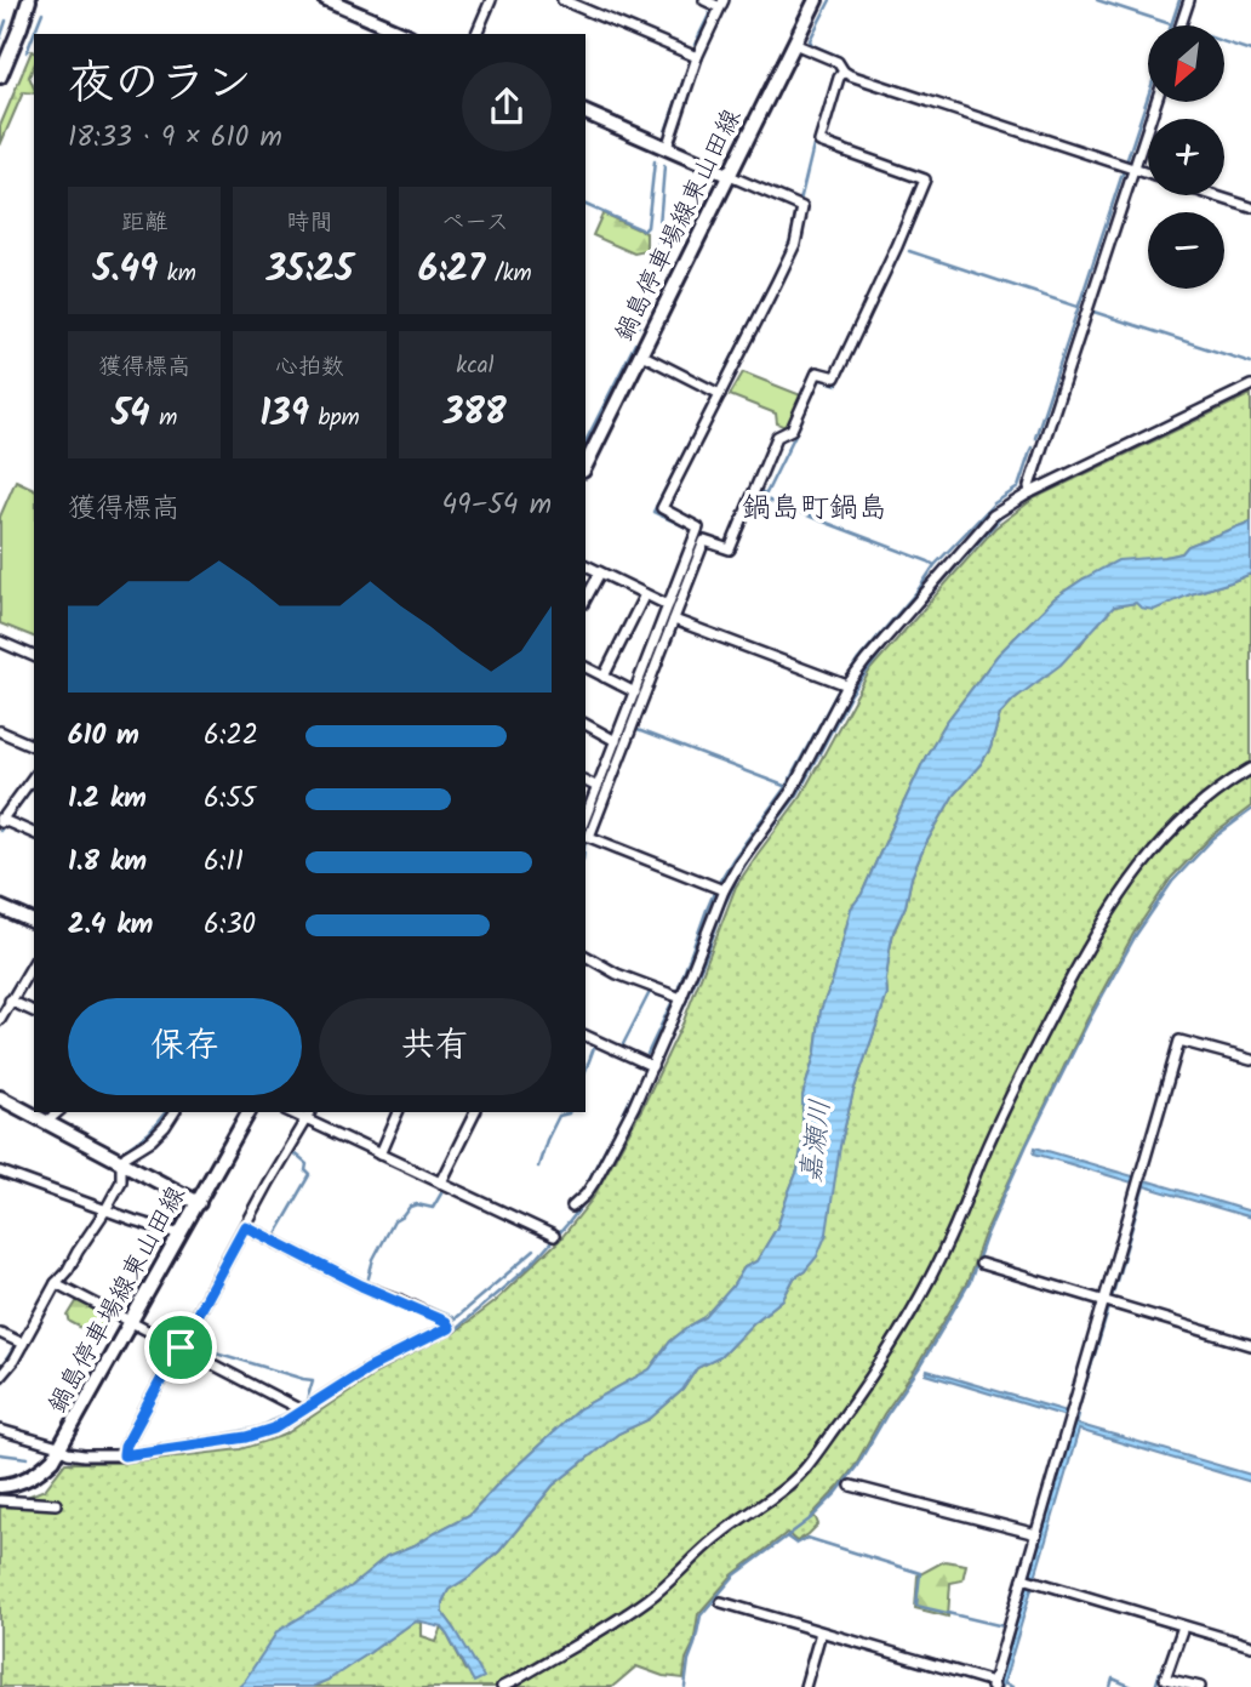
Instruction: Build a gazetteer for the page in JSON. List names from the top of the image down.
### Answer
{
  "streets": {
    "main road": ["鍋島停車場線東山田線"]
  },
  "districts": ["鍋島町鍋島"],
  "water": ["嘉瀬川"],
  "north": "bottom left",
  "page": {
    "map_buttons": ["+", "−"],
    "heading": ["夜のラン", "18:33 · 9 × 610 m"],
    "stats": [
      ["距離", "5.49 km"],
      ["時間", "35:25"],
      ["ペース", "6:27 /km"],
      ["獲得標高", "54 m"],
      ["心拍数", "139 bpm"],
      ["kcal", "388"]
    ],
    "chart": ["獲得標高", "49–54 m"],
    "list": [
      {
        "name": "610 m",
        "note": "6:22"
      },
      {
        "name": "1.2 km",
        "note": "6:55"
      },
      {
        "name": "1.8 km",
        "note": "6:11"
      },
      {
        "name": "2.4 km",
        "note": "6:30"
      }
    ],
    "buttons": ["保存", "共有"]
  }
}
